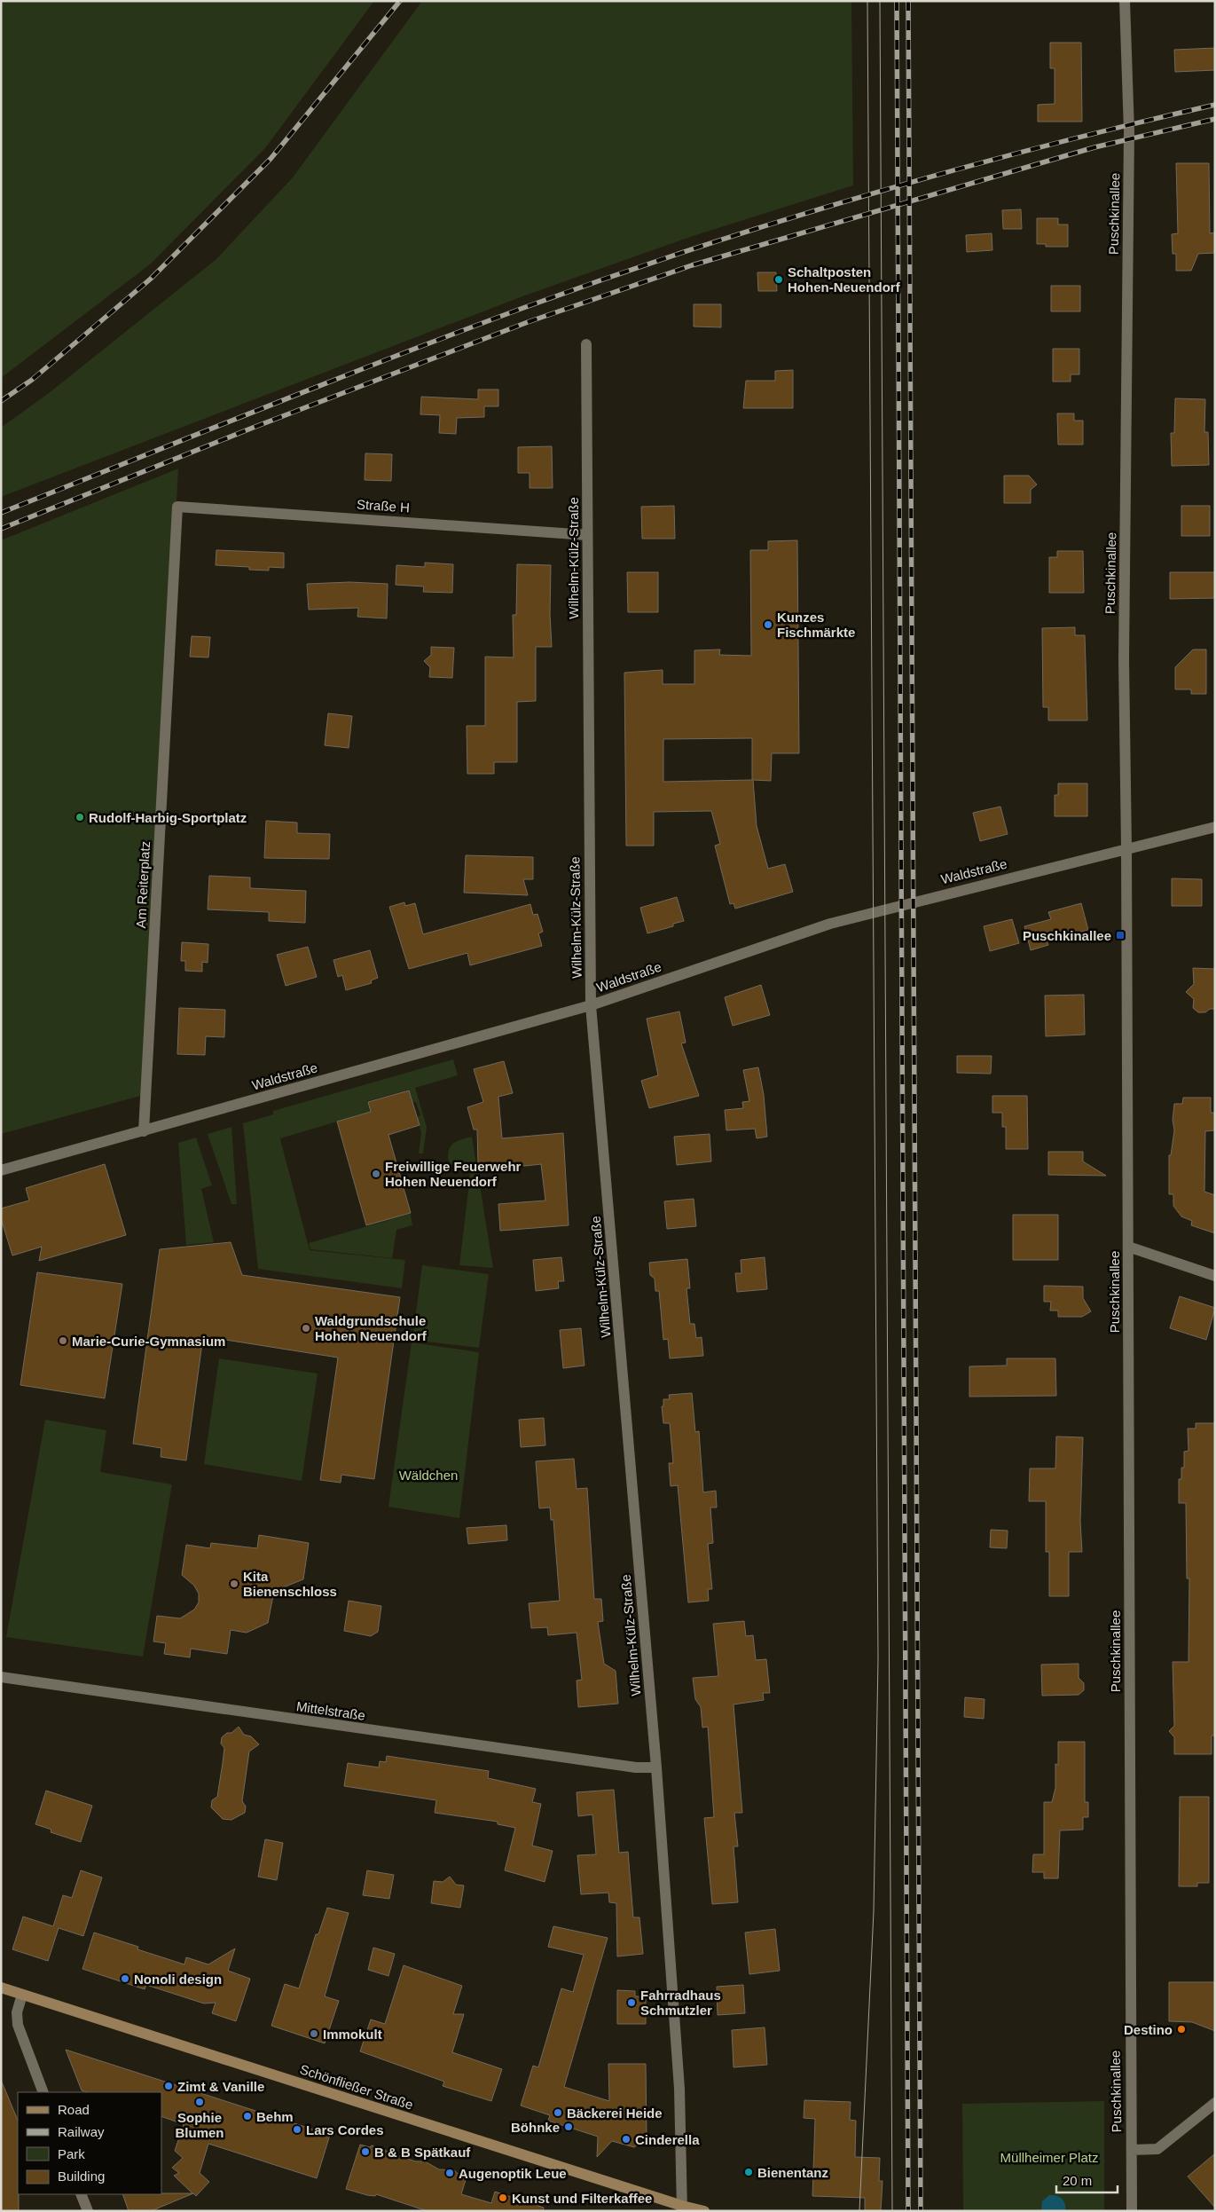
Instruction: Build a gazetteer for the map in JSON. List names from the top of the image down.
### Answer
{
  "streets": {
    "main road": ["Schönfließer Straße"],
    "street": [
      "Puschkinallee",
      "Straße H",
      "Wilhelm-Külz-Straße",
      "Waldstraße",
      "Am Reiterplatz",
      "Mittelstraße"
    ]
  },
  "crossings": [
    ["Puschkinallee", "Waldstraße"],
    ["Straße H", "Wilhelm-Külz-Straße"],
    ["Straße H", "Am Reiterplatz"],
    ["Wilhelm-Külz-Straße", "Waldstraße"],
    ["Wilhelm-Külz-Straße", "Mittelstraße"],
    ["Wilhelm-Külz-Straße", "Schönfließer Straße"],
    ["Waldstraße", "Am Reiterplatz"]
  ],
  "parks": ["Wäldchen", "Müllheimer Platz"],
  "places": {
    "other": [
      "Schaltposten Hohen-Neuendorf",
      "Kunzes Fischmärkte",
      "Rudolf-Harbig-Sportplatz",
      "Freiwillige Feuerwehr Hohen Neuendorf",
      "Waldgrundschule Hohen Neuendorf",
      "Marie-Curie-Gymnasium",
      "Kita Bienenschloss",
      "Nonoli design",
      "Fahrradhaus Schmutzler",
      "Destino",
      "Immokult",
      "Zimt & Vanille",
      "Sophie Blumen",
      "Bäckerei Heide",
      "Behm",
      "Böhnke",
      "Lars Cordes",
      "Cinderella",
      "B & B Spätkauf",
      "Bienentanz",
      "Augenoptik Leue",
      "Kunst und Filterkaffee"
    ],
    "transit": ["Puschkinallee"]
  },
  "legend": [
    "Road",
    "Railway",
    "Park",
    "Building"
  ],
  "scale_bar": "20 m"
}
